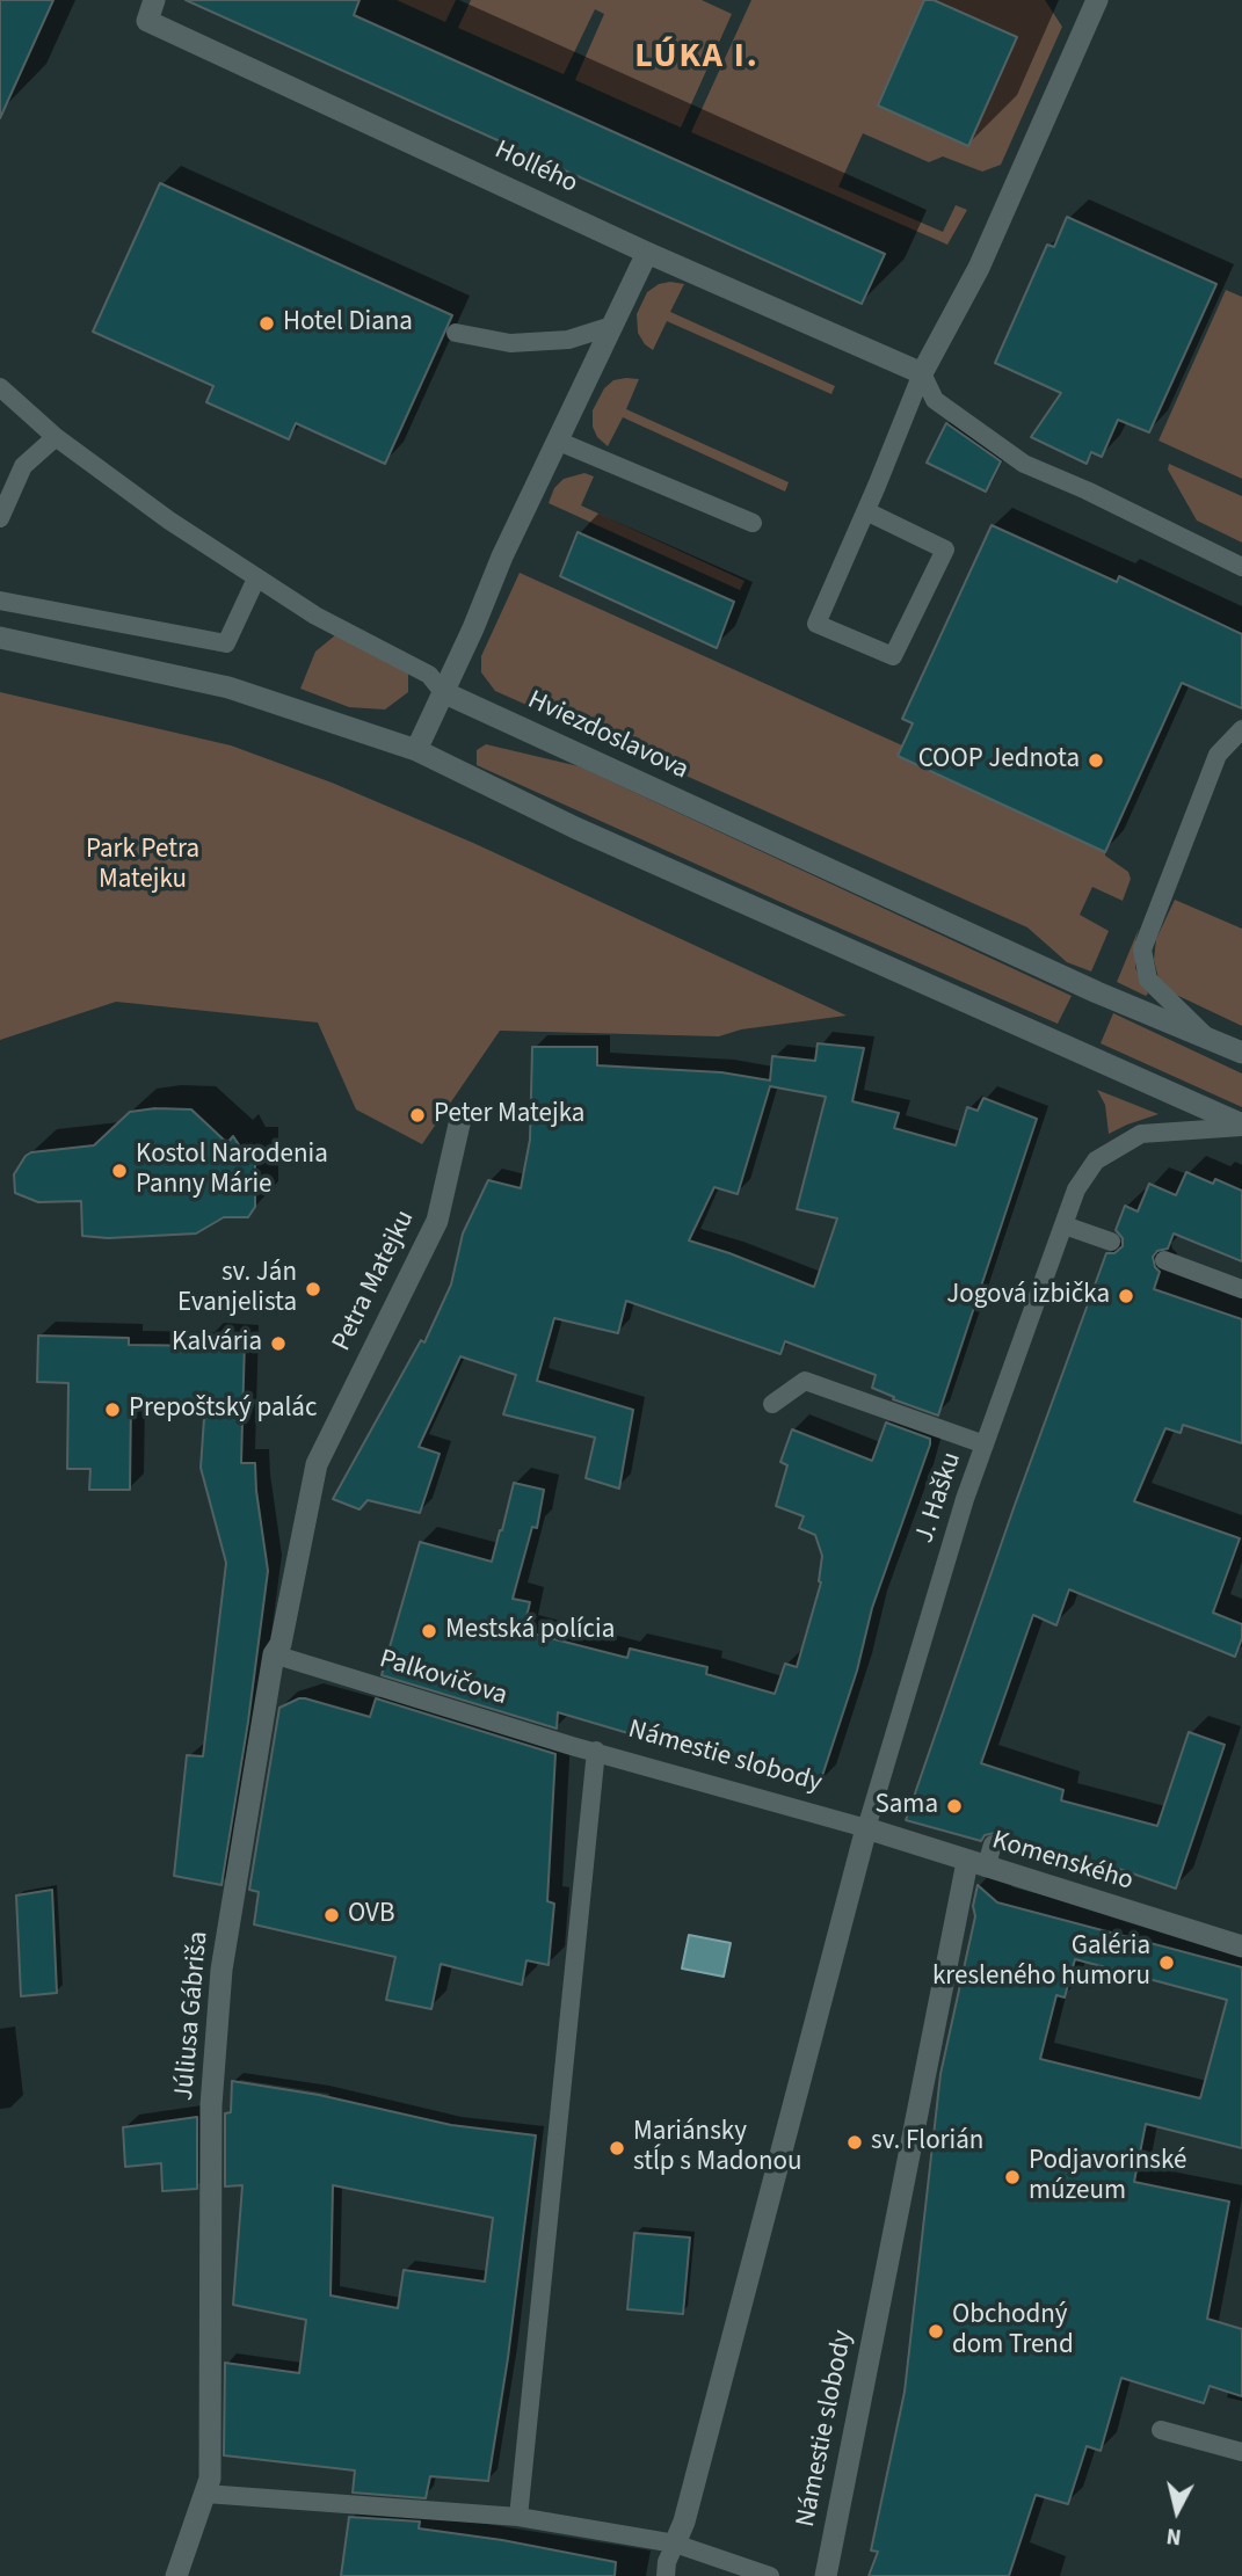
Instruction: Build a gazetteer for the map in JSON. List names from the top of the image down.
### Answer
{
  "streets": {
    "street": [
      "Hollého",
      "Hviezdoslavova",
      "Petra Matejku",
      "Námestie slobody",
      "Komenského",
      "Júliusa Gábriša"
    ],
    "lane": ["J. Hašku", "Palkovičova"]
  },
  "crossings": [
    ["Petra Matejku", "Júliusa Gábriša"],
    ["J. Hašku", "Námestie slobody"],
    ["J. Hašku", "Komenského"],
    ["Palkovičova", "Námestie slobody"],
    ["Palkovičova", "Júliusa Gábriša"],
    ["Námestie slobody", "Komenského"]
  ],
  "districts": ["LÚKA I."],
  "parks": ["Park Petra Matejku"],
  "places": [
    "Hotel Diana",
    "COOP Jednota",
    "Peter Matejka",
    "Kostol Narodenia Panny Márie",
    "sv. Ján Evanjelista",
    "Jogová izbička",
    "Kalvária",
    "Prepoštský palác",
    "Mestská polícia",
    "Sama",
    "OVB",
    "Galéria kresleného humoru",
    "sv. Florián",
    "Mariánsky stĺp s Madonou",
    "Podjavorinské múzeum",
    "Obchodný dom Trend"
  ],
  "north": "bottom"
}
